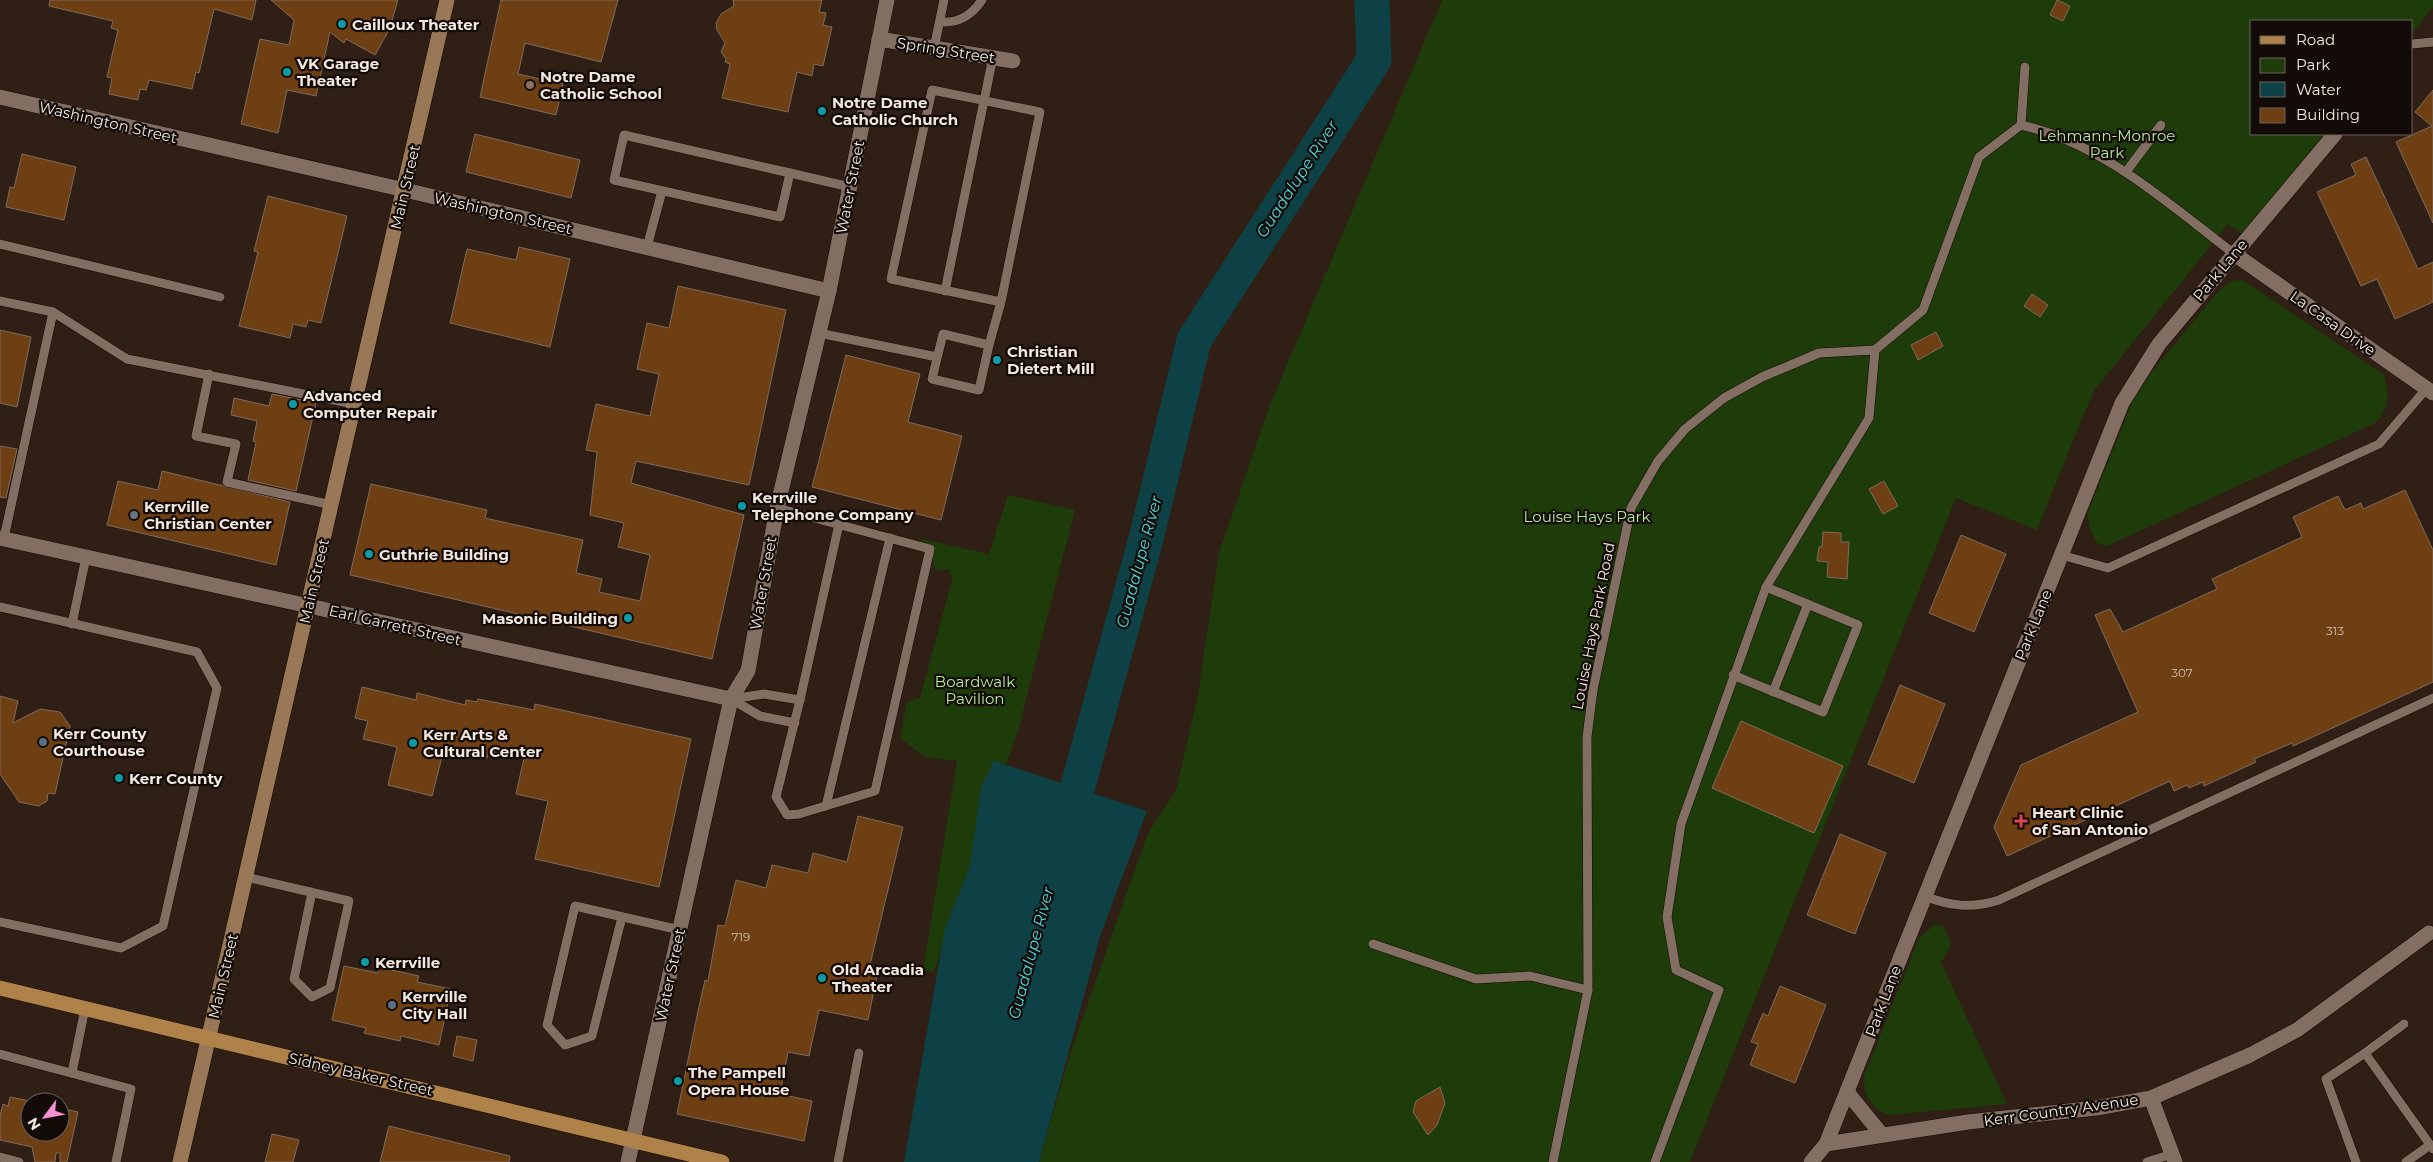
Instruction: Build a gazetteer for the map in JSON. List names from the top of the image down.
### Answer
{
  "streets": {
    "main road": ["Main Street", "Sidney Baker Street"],
    "street": [
      "Spring Street",
      "Washington Street",
      "Water Street",
      "Park Lane",
      "La Casa Drive",
      "Earl Garrett Street",
      "Kerr Country Avenue"
    ],
    "lane": ["Louise Hays Park Road"]
  },
  "crossings": [
    ["Spring Street", "Water Street"],
    ["Washington Street", "Main Street"],
    ["Washington Street", "Water Street"],
    ["Main Street", "Earl Garrett Street"],
    ["Main Street", "Sidney Baker Street"],
    ["Water Street", "Earl Garrett Street"],
    ["Water Street", "Sidney Baker Street"],
    ["Park Lane", "La Casa Drive"],
    ["Park Lane", "Kerr Country Avenue"]
  ],
  "water": ["Guadalupe River"],
  "parks": ["Lehmann-Monroe Park", "Louise Hays Park", "Boardwalk Pavilion"],
  "places": {
    "other": [
      "Cailloux Theater",
      "VK Garage Theater",
      "Notre Dame Catholic School",
      "Notre Dame Catholic Church",
      "Christian Dietert Mill",
      "Advanced Computer Repair",
      "Kerrville Telephone Company",
      "Kerrville Christian Center",
      "Guthrie Building",
      "Masonic Building",
      "Kerr County Courthouse",
      "Kerr Arts & Cultural Center",
      "Kerr County",
      "Kerrville",
      "Old Arcadia Theater",
      "Kerrville City Hall",
      "The Pampell Opera House"
    ],
    "health": ["Heart Clinic of San Antonio"]
  },
  "house_numbers": ["313", "307", "719"],
  "legend": [
    "Road",
    "Park",
    "Water",
    "Building"
  ],
  "north": "bottom left"
}
